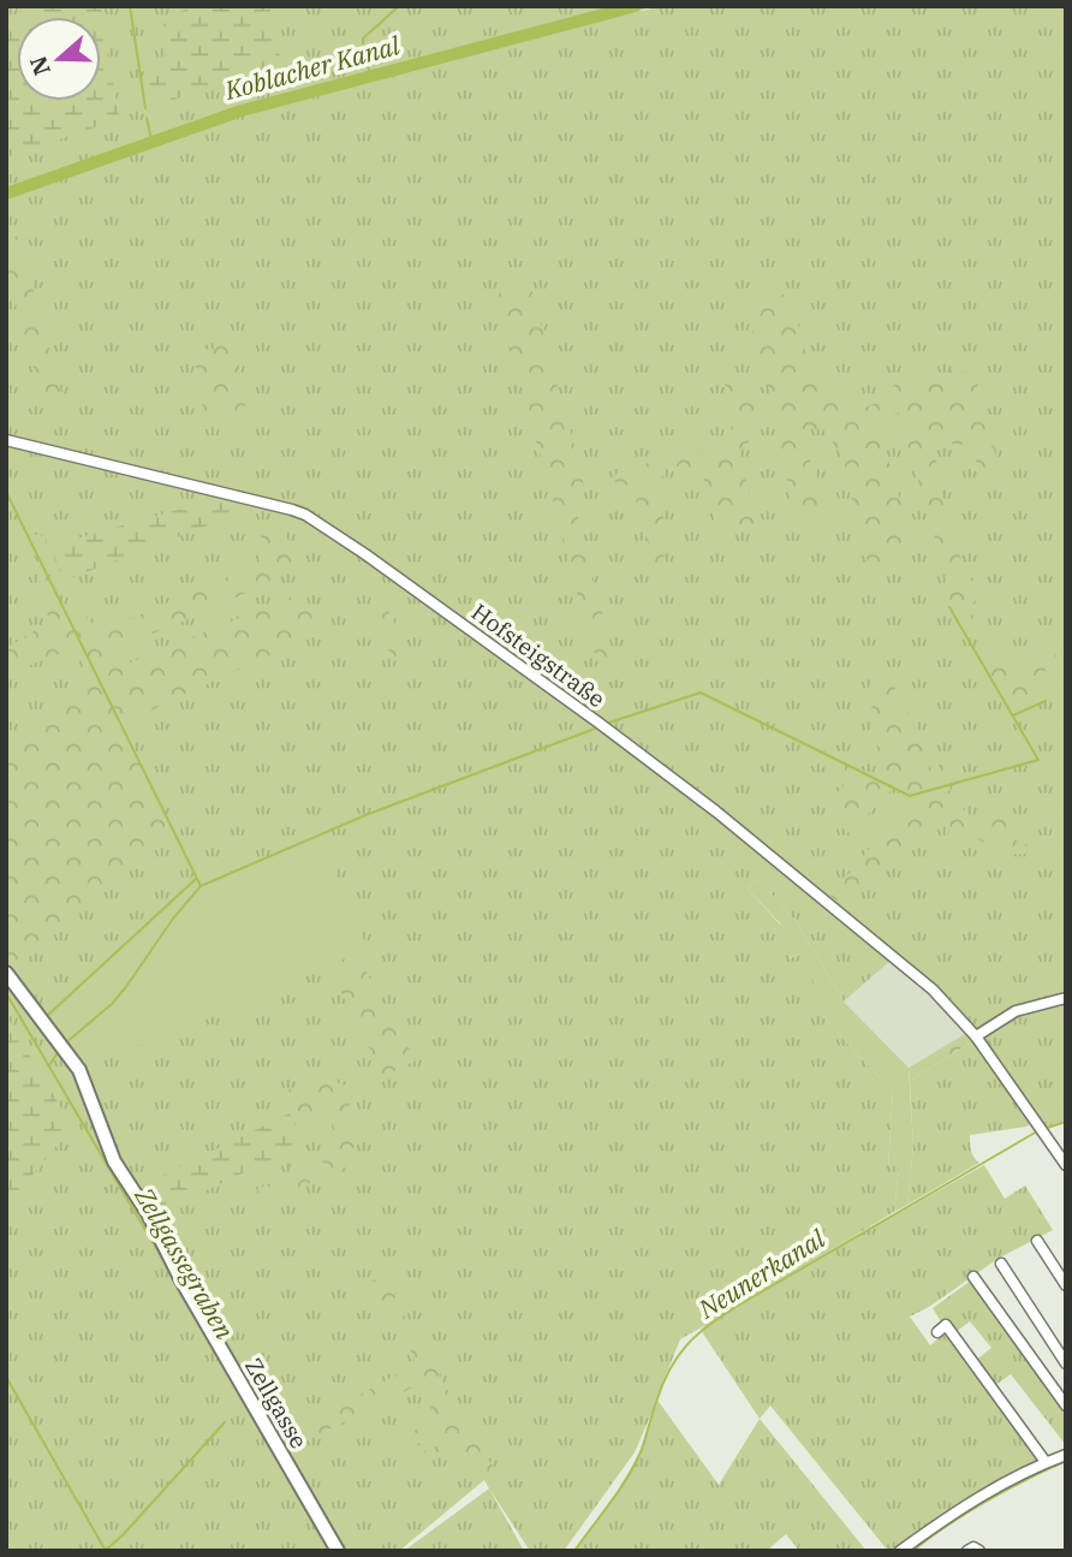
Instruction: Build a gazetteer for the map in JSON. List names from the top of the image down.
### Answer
{
  "streets": {
    "main road": ["Zellgasse"],
    "street": ["Hofsteigstraße"]
  },
  "water": ["Koblacher Kanal", "Zellgassegraben", "Neunerkanal"],
  "north": "left"
}
